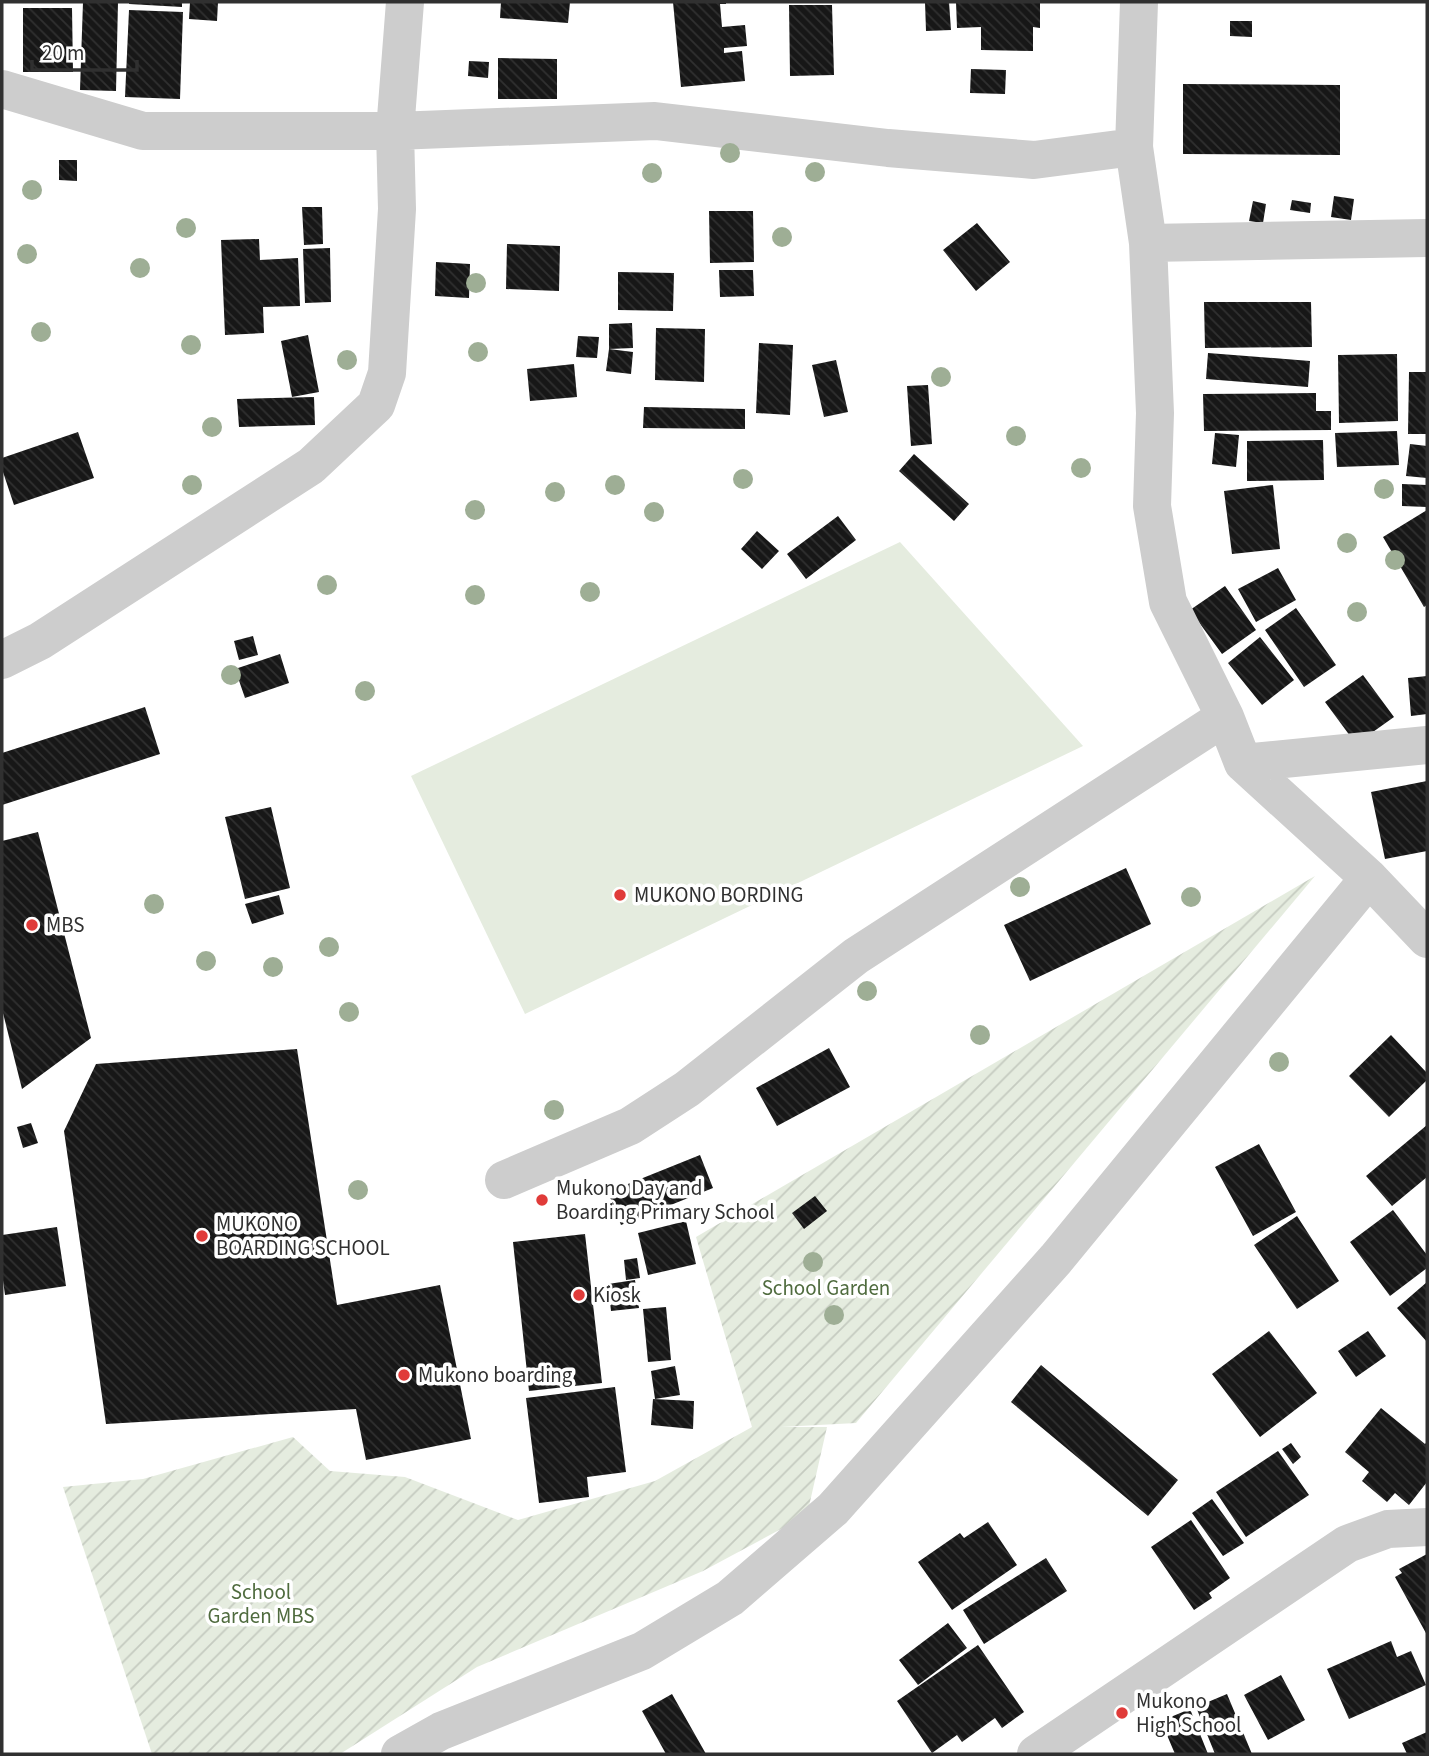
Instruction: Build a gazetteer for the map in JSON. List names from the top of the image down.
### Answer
{
  "parks": ["School Garden", "School Garden MBS"],
  "places": [
    "MUKONO BORDING",
    "MBS",
    "Mukono Day and Boarding Primary School",
    "MUKONO BOARDING SCHOOL",
    "Kiosk",
    "Mukono boarding",
    "Mukono High School"
  ],
  "scale_bar": "20 m"
}
